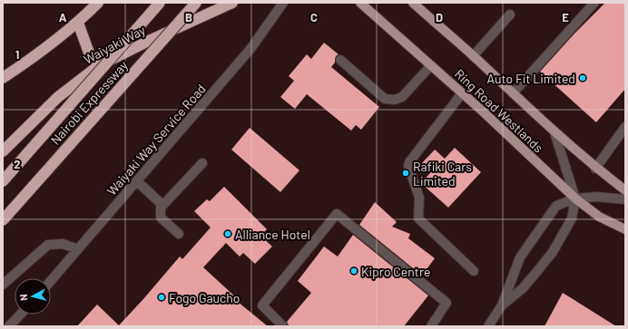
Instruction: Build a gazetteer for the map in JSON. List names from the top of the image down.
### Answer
{
  "streets": {
    "highway": ["Waiyaki Way", "Nairobi Expressway"],
    "main road": ["Ring Road Westlands"],
    "street": ["Waiyaki Way Service Road"]
  },
  "places": [
    "Auto Fit Limited",
    "Rafiki Cars Limited",
    "Alliance Hotel",
    "Kipro Centre",
    "Fogo Gaucho"
  ],
  "north": "left",
  "grid": {
    "columns": [
      "A",
      "B",
      "C",
      "D",
      "E"
    ],
    "rows": ["1", "2"]
  }
}
